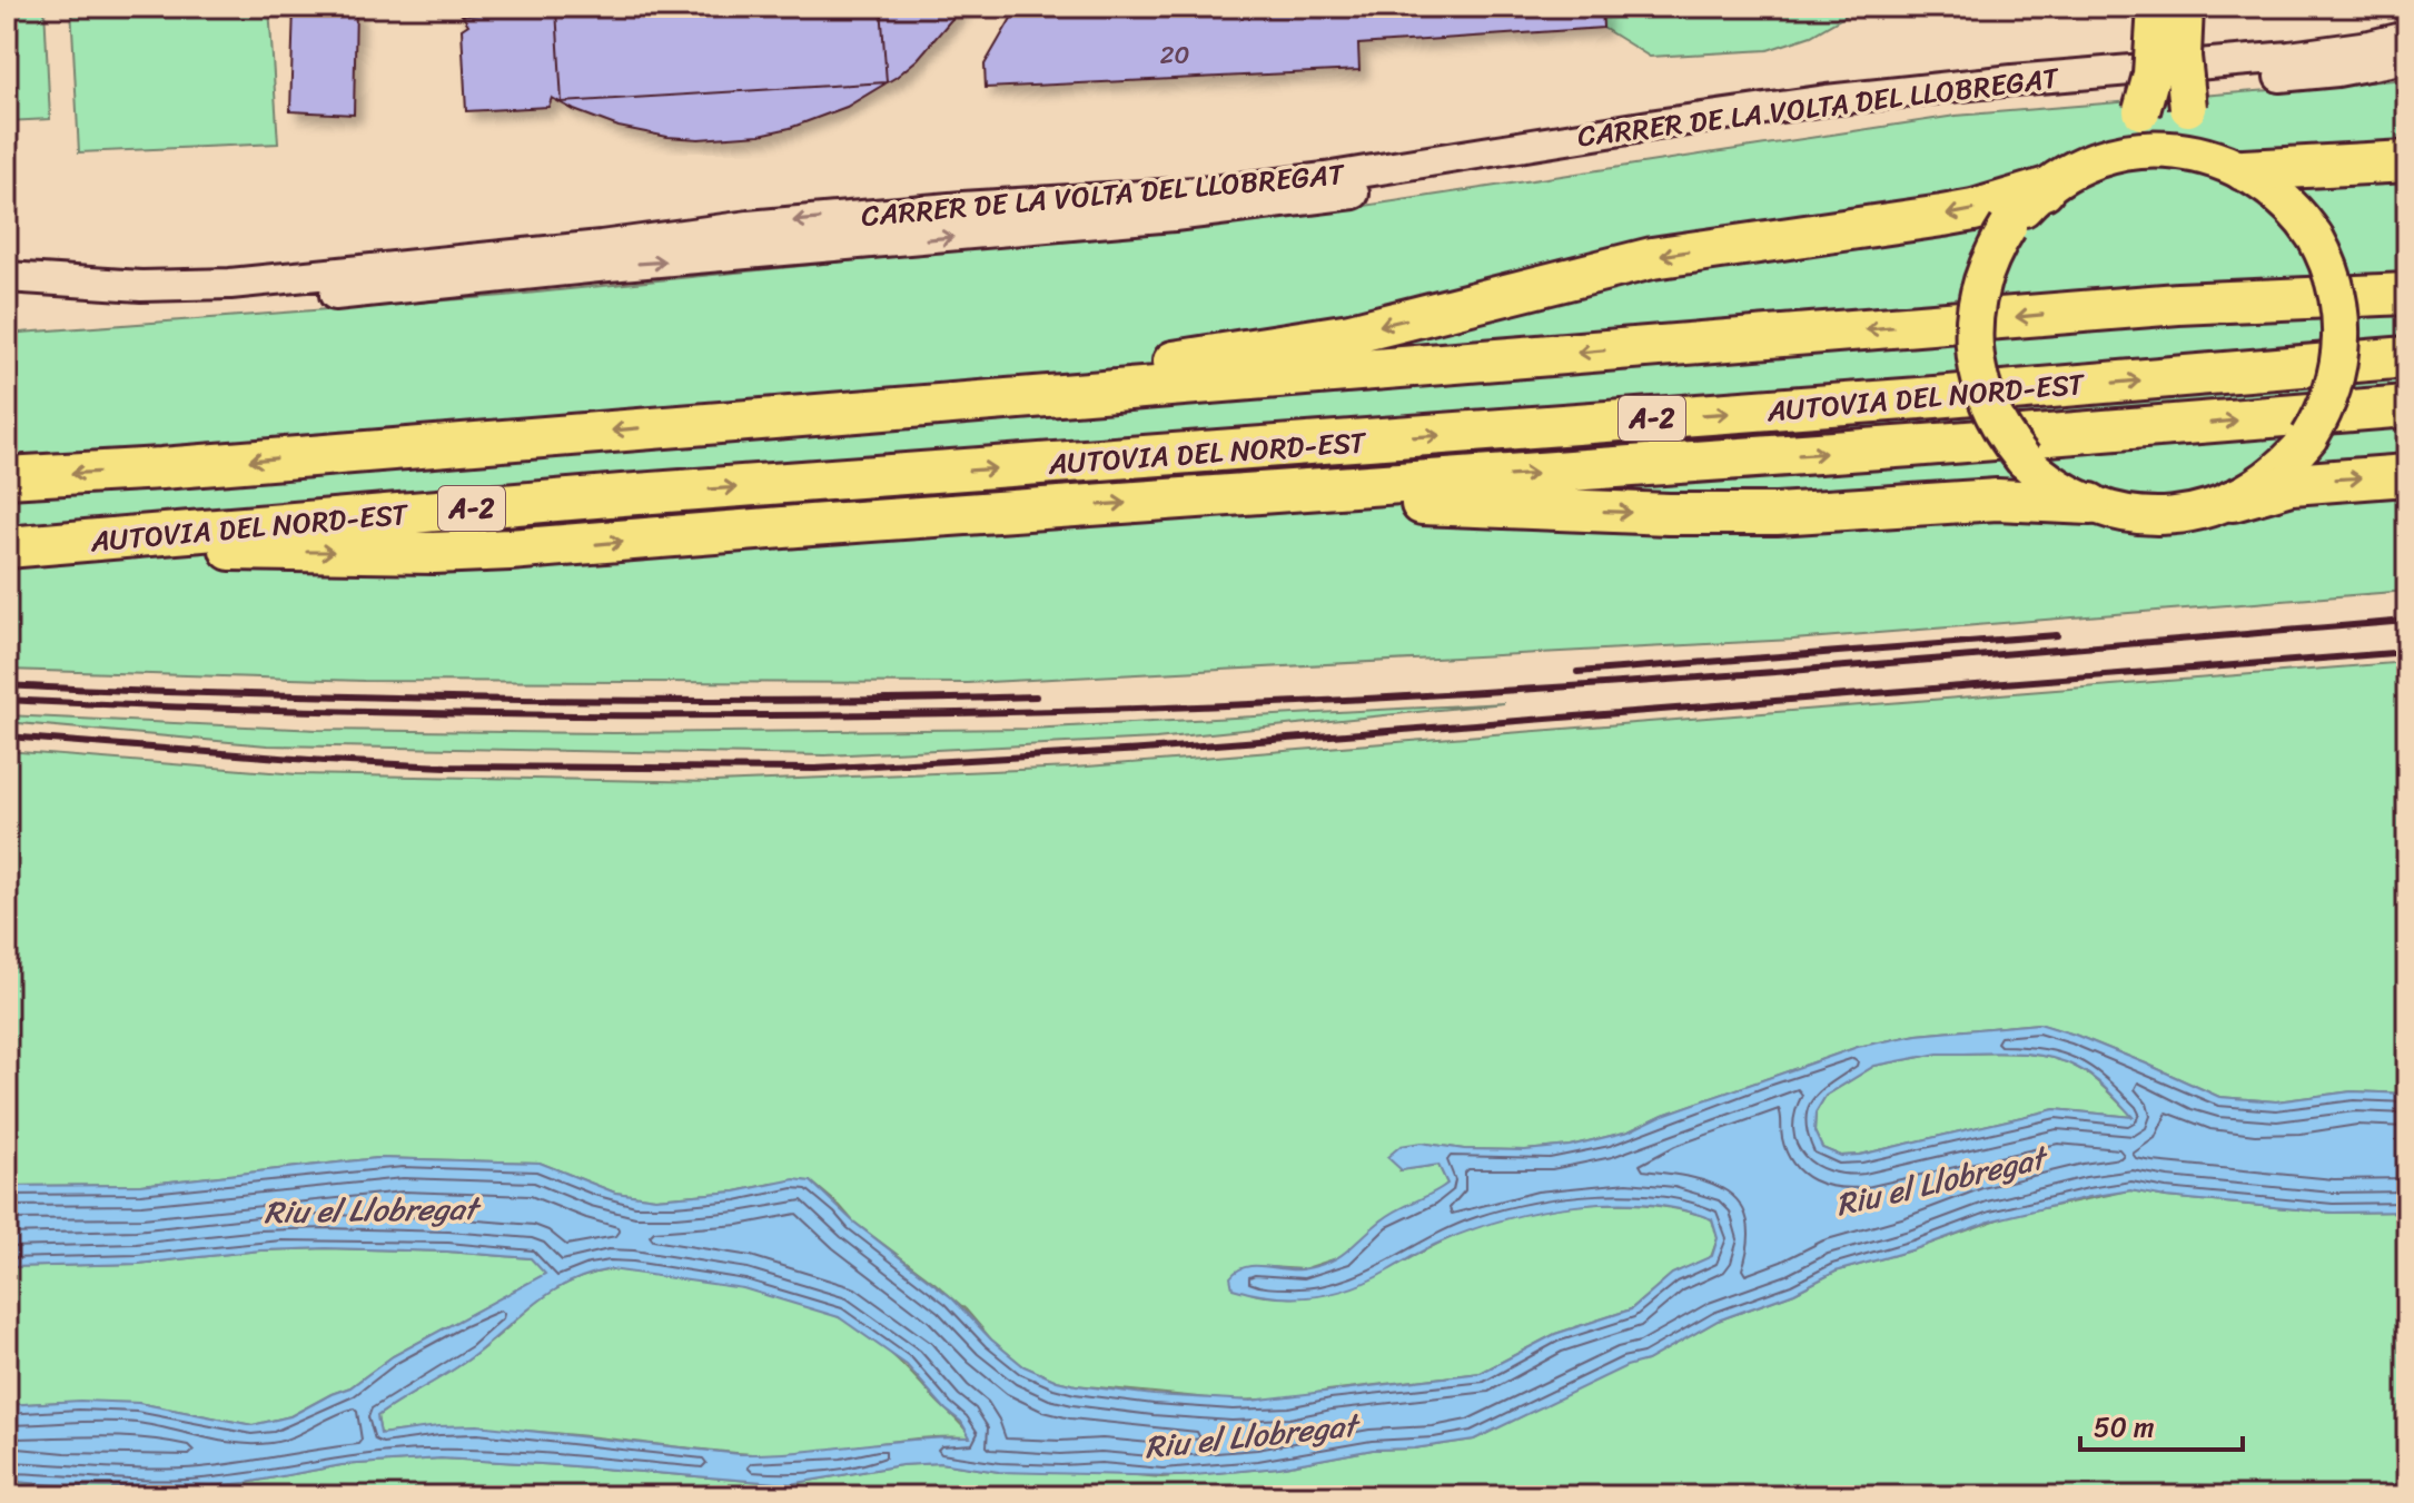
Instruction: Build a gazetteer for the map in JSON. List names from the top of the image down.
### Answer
{
  "streets": {
    "highway": ["AUTOVIA DEL NORD-EST", "A-2"],
    "street": ["CARRER DE LA VOLTA DEL LLOBREGAT"]
  },
  "water": ["Riu el Llobregat"],
  "house_numbers": ["20"],
  "scale_bar": "50 m"
}
